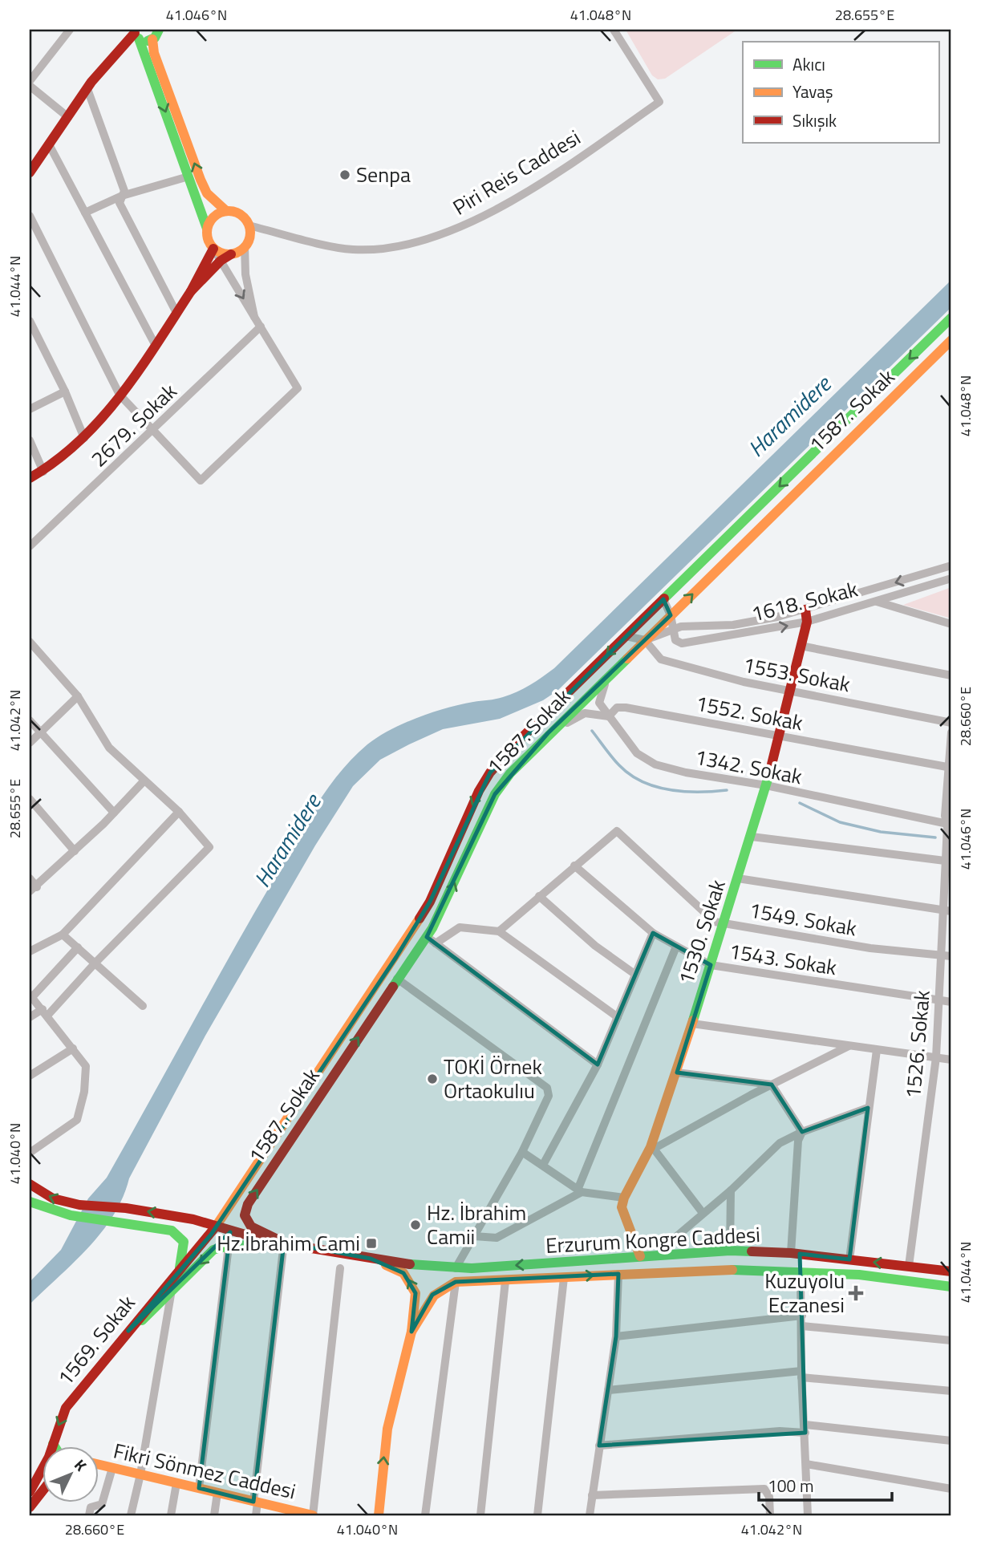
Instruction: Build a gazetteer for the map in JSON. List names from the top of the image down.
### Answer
{
  "streets": {
    "main road": [
      "1587. Sokak",
      "1530. Sokak",
      "Erzurum Kongre Caddesi",
      "1569. Sokak",
      "Fikri Sönmez Caddesi"
    ],
    "street": [
      "Piri Reis Caddesi",
      "2679. Sokak",
      "1618. Sokak",
      "1553. Sokak",
      "1552. Sokak",
      "1342. Sokak",
      "1549. Sokak",
      "1543. Sokak",
      "1526. Sokak"
    ]
  },
  "crossings": [
    ["1587. Sokak", "1618. Sokak"],
    ["1587. Sokak", "1553. Sokak"],
    ["1587. Sokak", "1552. Sokak"],
    ["1587. Sokak", "1342. Sokak"],
    ["1587. Sokak", "Erzurum Kongre Caddesi"],
    ["1587. Sokak", "1569. Sokak"],
    ["1618. Sokak", "1553. Sokak"],
    ["1618. Sokak", "1530. Sokak"],
    ["1553. Sokak", "1530. Sokak"],
    ["1552. Sokak", "1342. Sokak"],
    ["1552. Sokak", "1530. Sokak"],
    ["1552. Sokak", "1526. Sokak"],
    ["1342. Sokak", "1530. Sokak"],
    ["1342. Sokak", "1526. Sokak"],
    ["1549. Sokak", "1530. Sokak"],
    ["1549. Sokak", "1543. Sokak"],
    ["1549. Sokak", "1526. Sokak"],
    ["1530. Sokak", "1543. Sokak"],
    ["1543. Sokak", "1526. Sokak"],
    ["1526. Sokak", "Erzurum Kongre Caddesi"],
    ["Erzurum Kongre Caddesi", "1569. Sokak"]
  ],
  "one_way": ["1569. Sokak"],
  "water": ["Haramidere"],
  "places": {
    "other": ["Senpa", "TOKİ Örnek Ortaokulıu", "Hz. İbrahim Camii"],
    "transit": ["Hz.İbrahim Cami"],
    "health": ["Kuzuyolu Eczanesi"]
  },
  "legend": ["Akıcı", "Yavaş", "Sıkışık"],
  "scale_bar": "100 m",
  "north": "top right",
  "coordinates": [
    "41.046°N",
    "41.048°N",
    "28.655°E",
    "41.044°N",
    "28.660°E",
    "41.042°N",
    "41.040°N"
  ]
}
